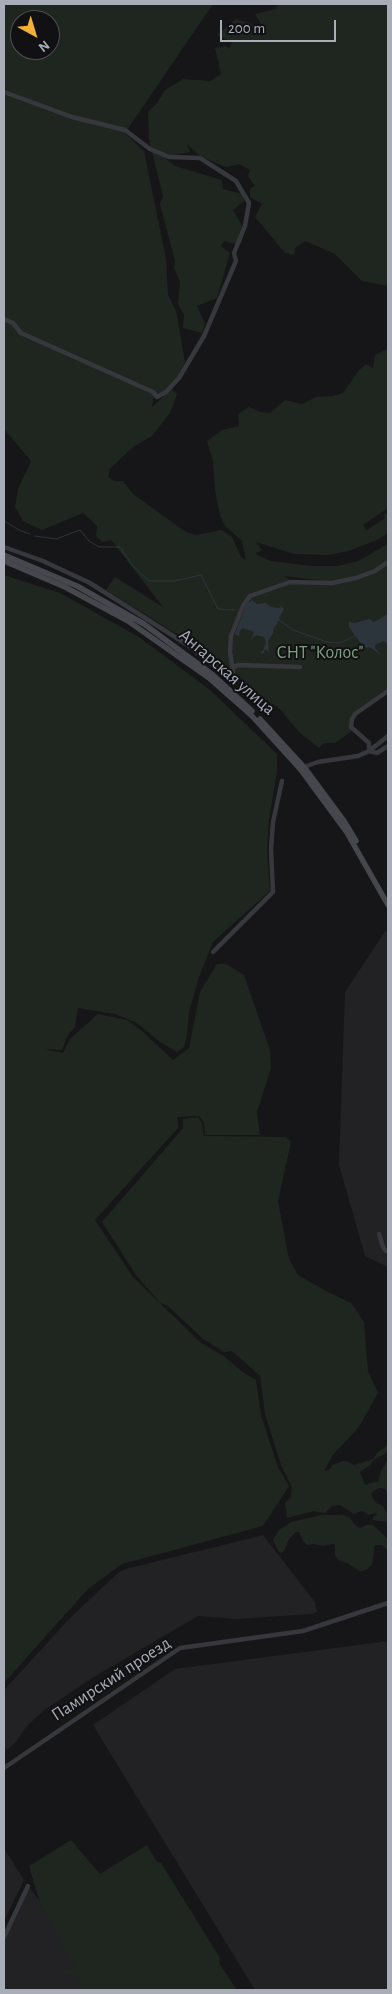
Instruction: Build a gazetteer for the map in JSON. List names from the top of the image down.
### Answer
{
  "streets": {
    "main road": ["Ангарская улица"],
    "street": ["Памирский проезд"]
  },
  "parks": ["СНТ \"Колос\""],
  "scale_bar": "200 m",
  "north": "bottom right"
}
